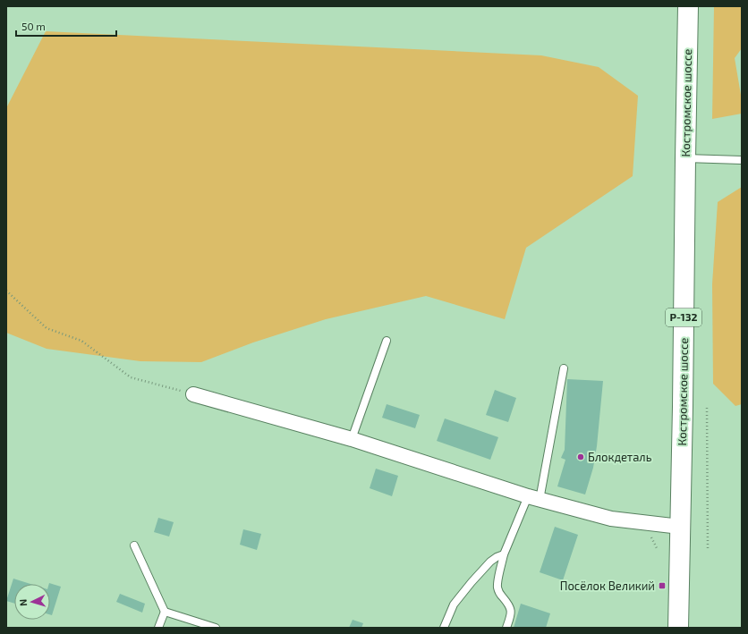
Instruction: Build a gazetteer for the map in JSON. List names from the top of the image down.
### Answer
{
  "streets": {
    "highway": ["Костромское шоссе", "Р-132"]
  },
  "places": {
    "other": ["Блокдеталь"],
    "transit": ["Посёлок Великий"]
  },
  "scale_bar": "50 m",
  "north": "left"
}
